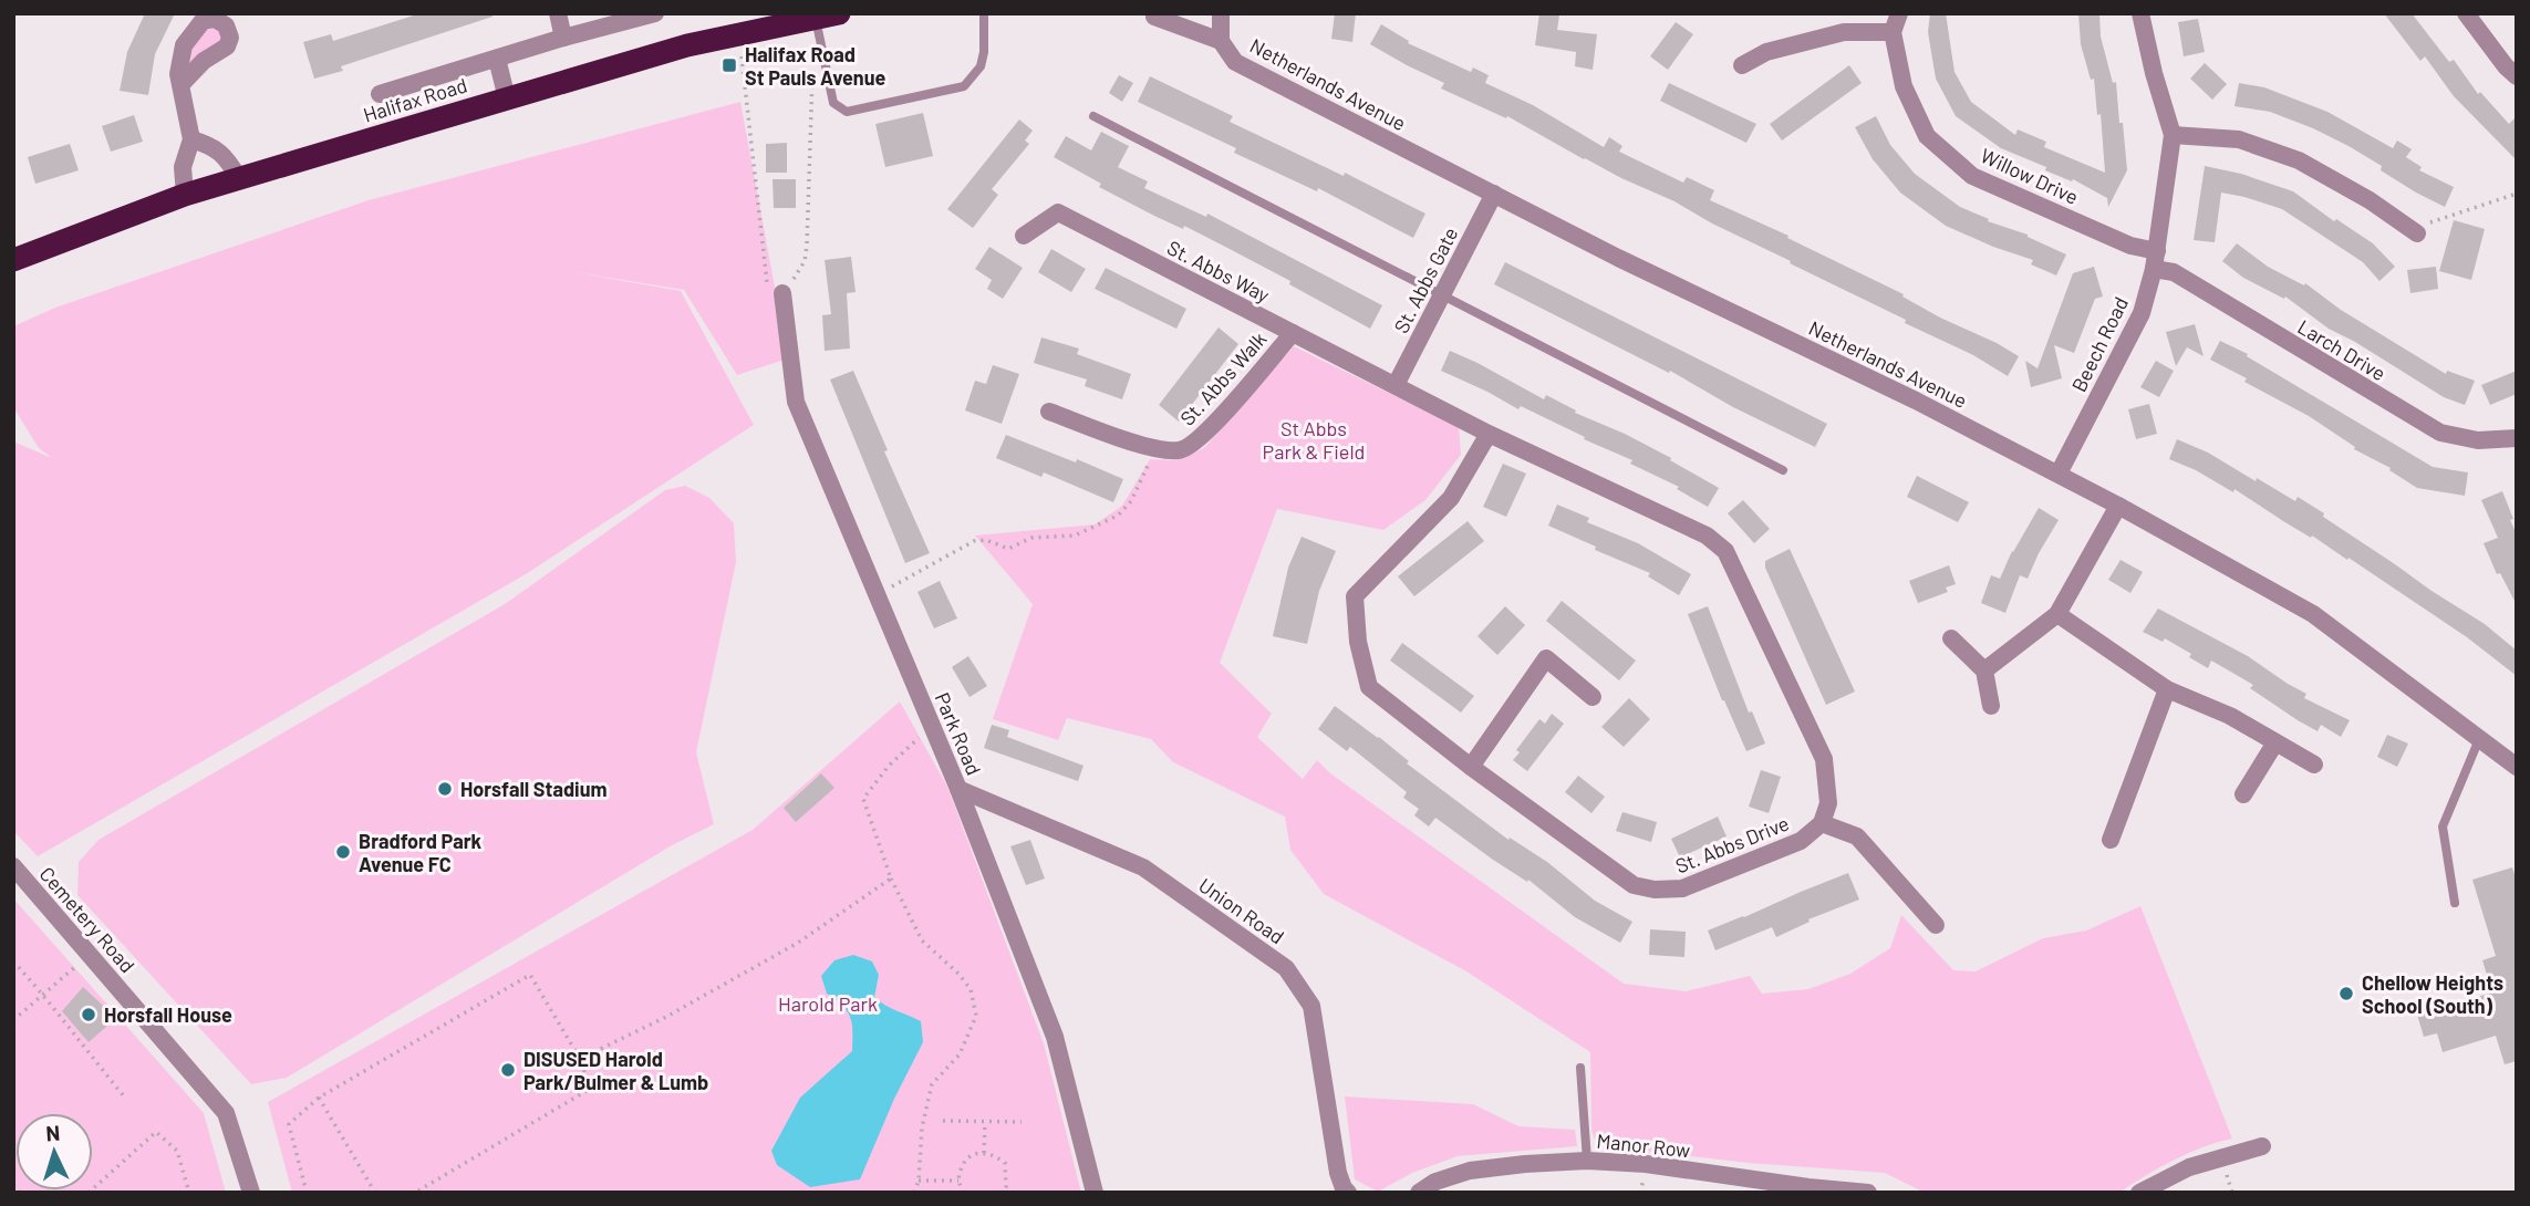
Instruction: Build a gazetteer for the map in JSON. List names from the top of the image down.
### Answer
{
  "streets": {
    "highway": ["Halifax Road"],
    "street": [
      "Netherlands Avenue",
      "Willow Drive",
      "St. Abbs Way",
      "St. Abbs Gate",
      "Beech Road",
      "Larch Drive",
      "St. Abbs Walk",
      "Park Road",
      "St. Abbs Drive",
      "Union Road",
      "Cemetery Road",
      "Manor Row"
    ]
  },
  "crossings": [
    ["Netherlands Avenue", "St. Abbs Gate"],
    ["Netherlands Avenue", "Beech Road"],
    ["Willow Drive", "Beech Road"],
    ["Willow Drive", "Larch Drive"],
    ["St. Abbs Way", "St. Abbs Gate"],
    ["St. Abbs Way", "St. Abbs Walk"],
    ["Beech Road", "Larch Drive"],
    ["Park Road", "Union Road"]
  ],
  "parks": ["St Abbs Park & Field", "Harold Park"],
  "places": {
    "transit": ["Halifax Road St Pauls Avenue"],
    "other": [
      "Horsfall Stadium",
      "Bradford Park Avenue FC",
      "Chellow Heights School (South)",
      "Horsfall House",
      "DISUSED Harold Park/Bulmer & Lumb"
    ]
  },
  "north": "top"
}
